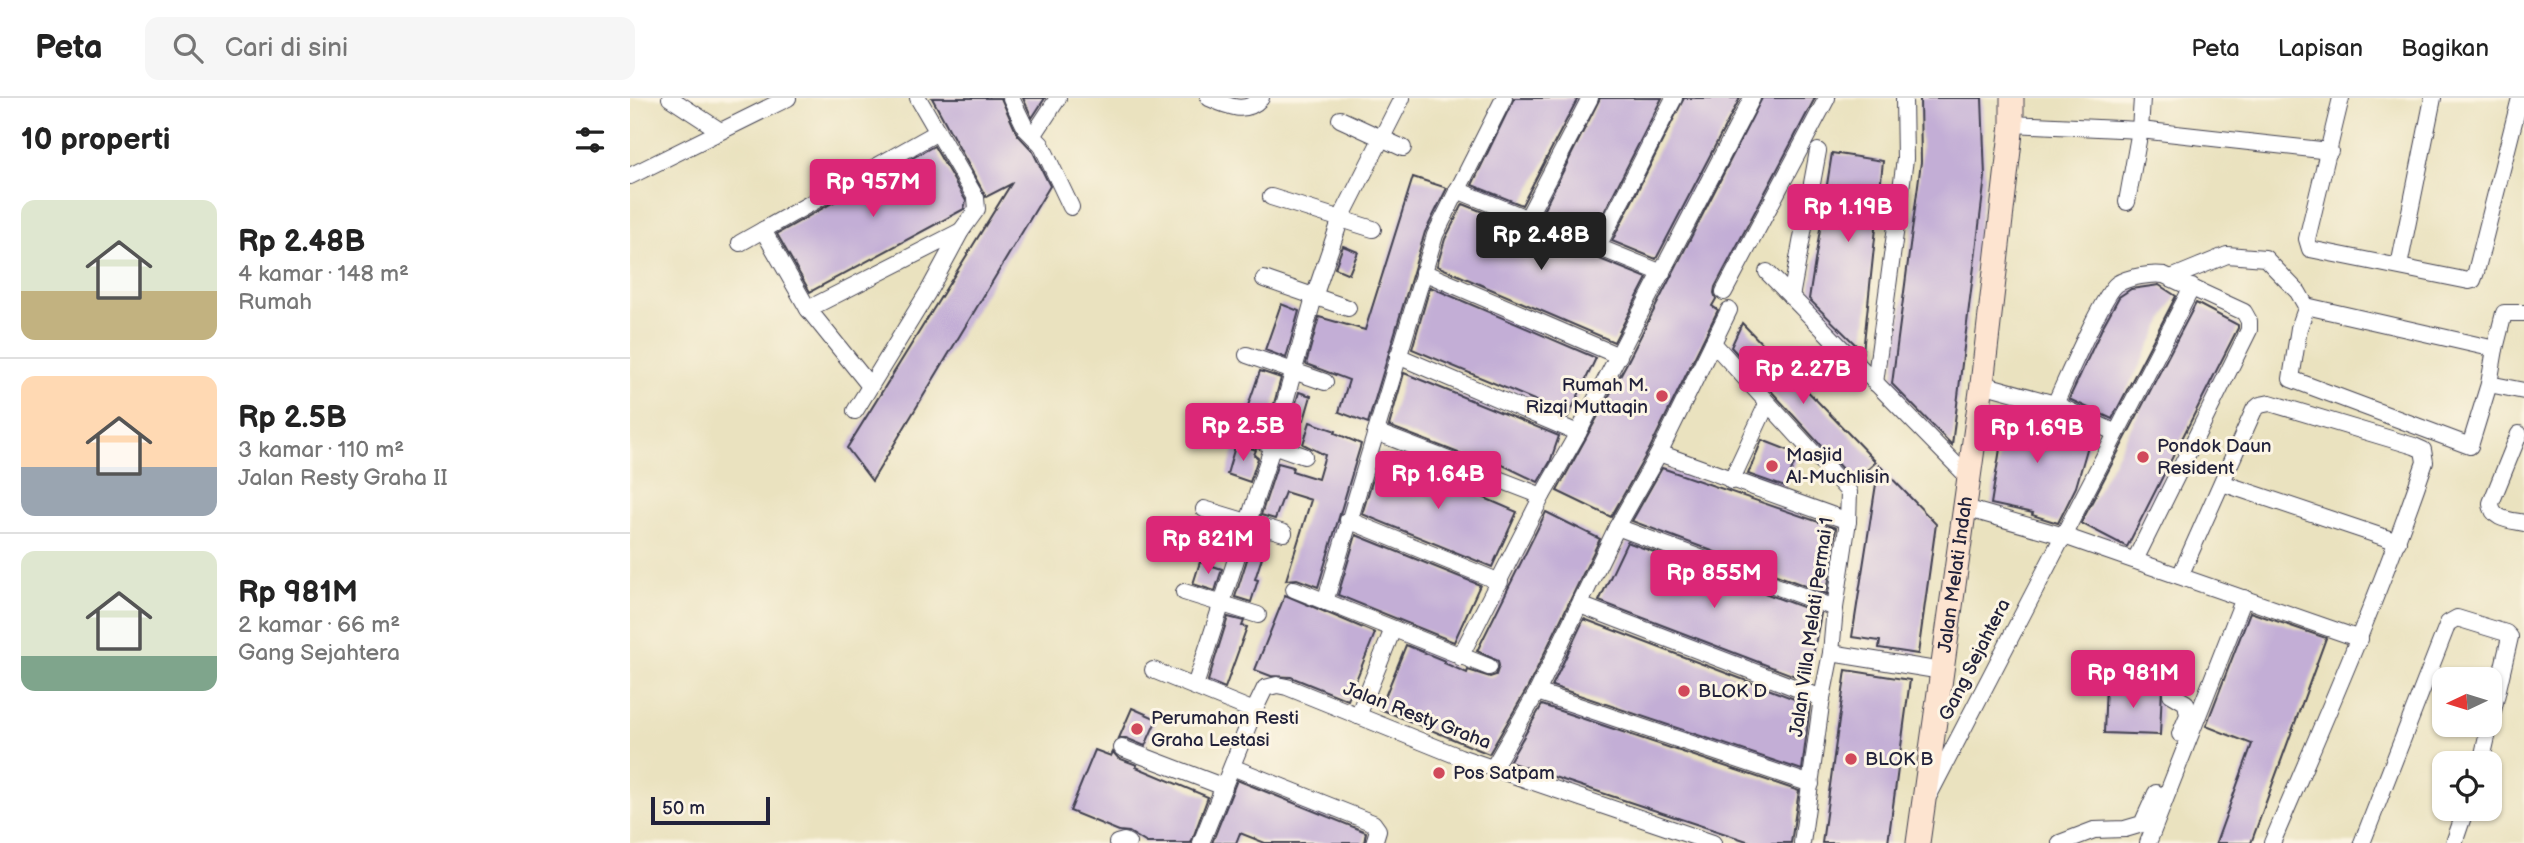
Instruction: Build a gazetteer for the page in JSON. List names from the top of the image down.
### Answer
{
  "streets": {
    "main road": ["Jalan Melati Indah"],
    "street": ["Jalan Villa Melati Permai 1", "Gang Sejahtera", "Jalan Resty Graha"]
  },
  "crossings": [
    ["Jalan Melati Indah", "Gang Sejahtera"]
  ],
  "places": [
    "Rumah M. Rizqi Muttaqin",
    "Pondok Daun Resident",
    "Masjid Al-Muchlisin",
    "BLOK D",
    "Perumahan Resti Graha Lestasi",
    "BLOK B",
    "Pos Satpam"
  ],
  "scale_bar": "50 m",
  "north": "left",
  "page": {
    "header": "Peta",
    "search": "Cari di sini",
    "nav": ["Peta", "Lapisan", "Bagikan"],
    "heading": "10 properti",
    "price": [
      "Rp 957M",
      "Rp 1.19B",
      "Rp 2.48B",
      "Rp 2.27B",
      "Rp 2.5B",
      "Rp 1.69B",
      "Rp 1.64B",
      "Rp 821M",
      "Rp 855M",
      "Rp 981M"
    ],
    "list": [
      {
        "name": "Rp 2.48B",
        "note": "4 kamar · 148 m² · Rumah"
      },
      {
        "name": "Rp 2.5B",
        "note": "3 kamar · 110 m² · Jalan Resty Graha II"
      },
      {
        "name": "Rp 981M",
        "note": "2 kamar · 66 m² · Gang Sejahtera"
      }
    ],
    "scale": "50 m"
  }
}
